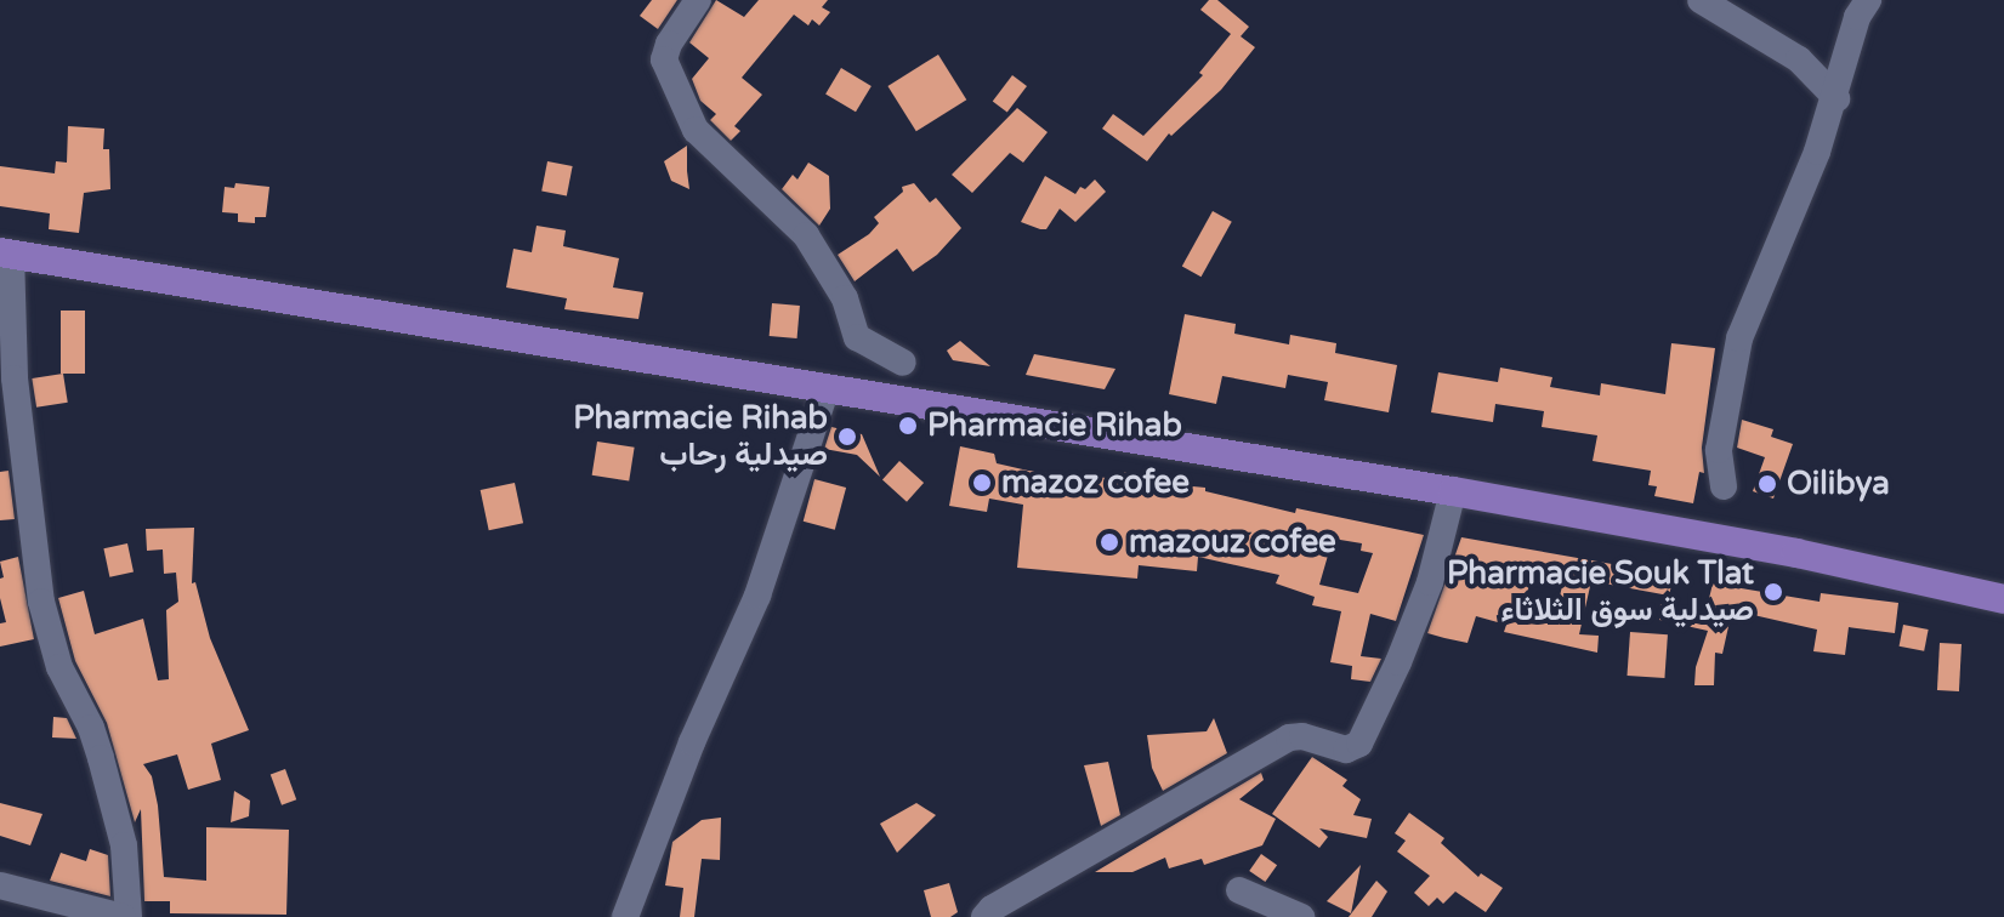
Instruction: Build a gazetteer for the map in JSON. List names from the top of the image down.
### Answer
{
  "places": [
    "Pharmacie Rihab",
    "Pharmacie Rihab صيدلية رحاب",
    "mazoz cofee",
    "Oilibya",
    "mazouz cofee",
    "Pharmacie Souk Tlat صيدلية سوق الثلاثاء"
  ]
}
